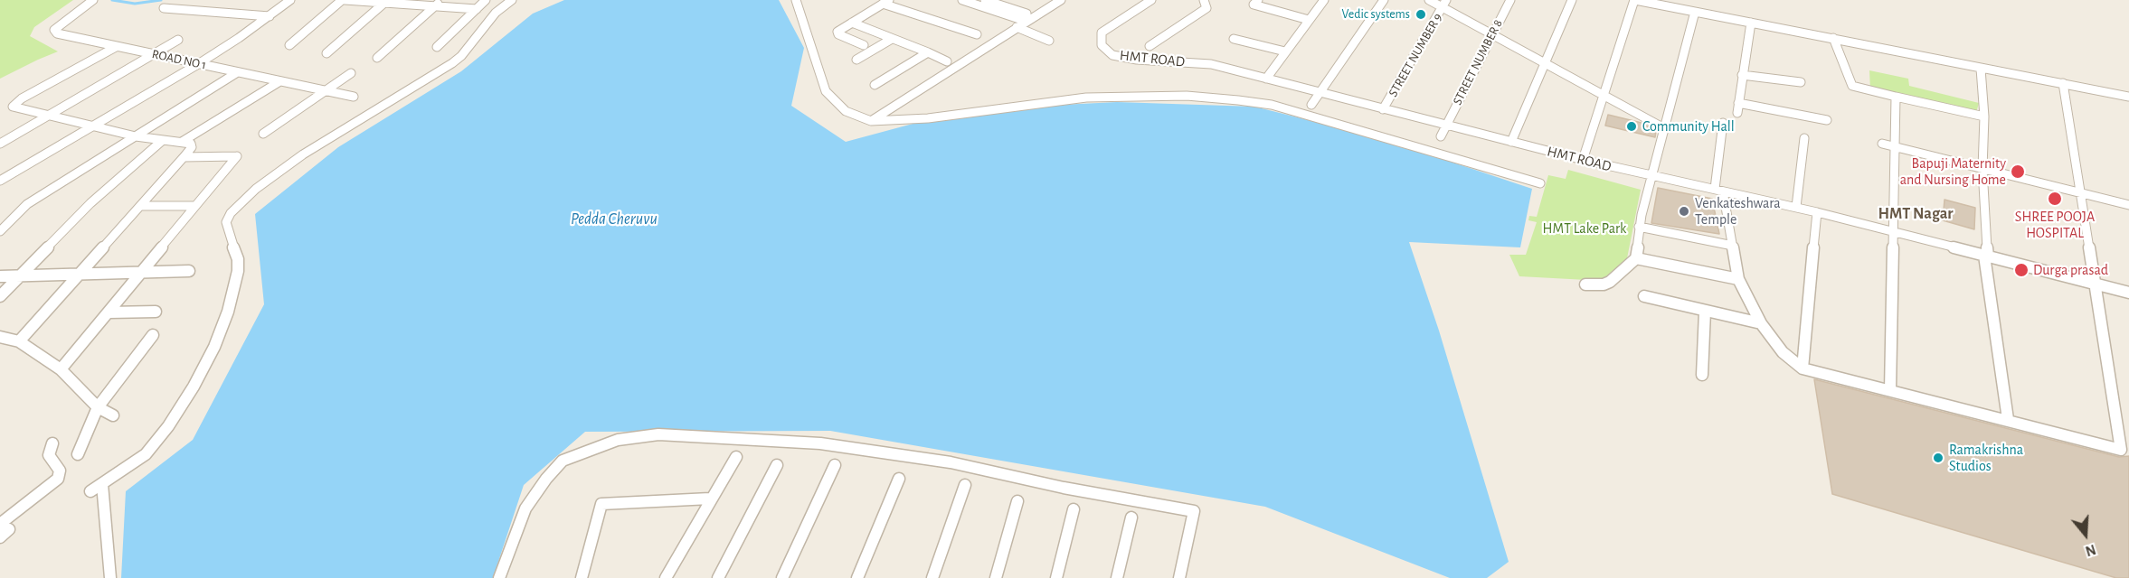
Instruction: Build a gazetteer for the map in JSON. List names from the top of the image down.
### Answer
{
  "streets": {
    "street": [
      "STREET NUMBER 9",
      "HMT ROAD",
      "ROAD NO 1",
      "STREET NUMBER 8"
    ]
  },
  "crossings": [
    ["STREET NUMBER 9", "HMT ROAD"],
    ["HMT ROAD", "STREET NUMBER 8"]
  ],
  "districts": ["HMT Nagar"],
  "water": ["Pedda Cheruvu"],
  "parks": ["HMT Lake Park"],
  "places": [
    "Vedic systems",
    "Community Hall",
    "Bapuji Maternity and Nursing Home",
    "SHREE POOJA HOSPITAL",
    "Venkateshwara Temple",
    "Durga prasad",
    "Ramakrishna Studios"
  ],
  "north": "bottom"
}
